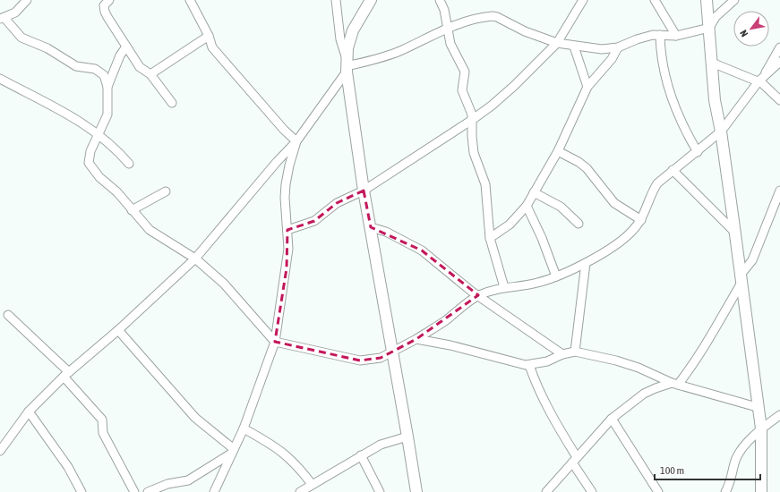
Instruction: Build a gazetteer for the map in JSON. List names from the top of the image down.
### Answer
{
  "scale_bar": "100 m",
  "north": "bottom left"
}
